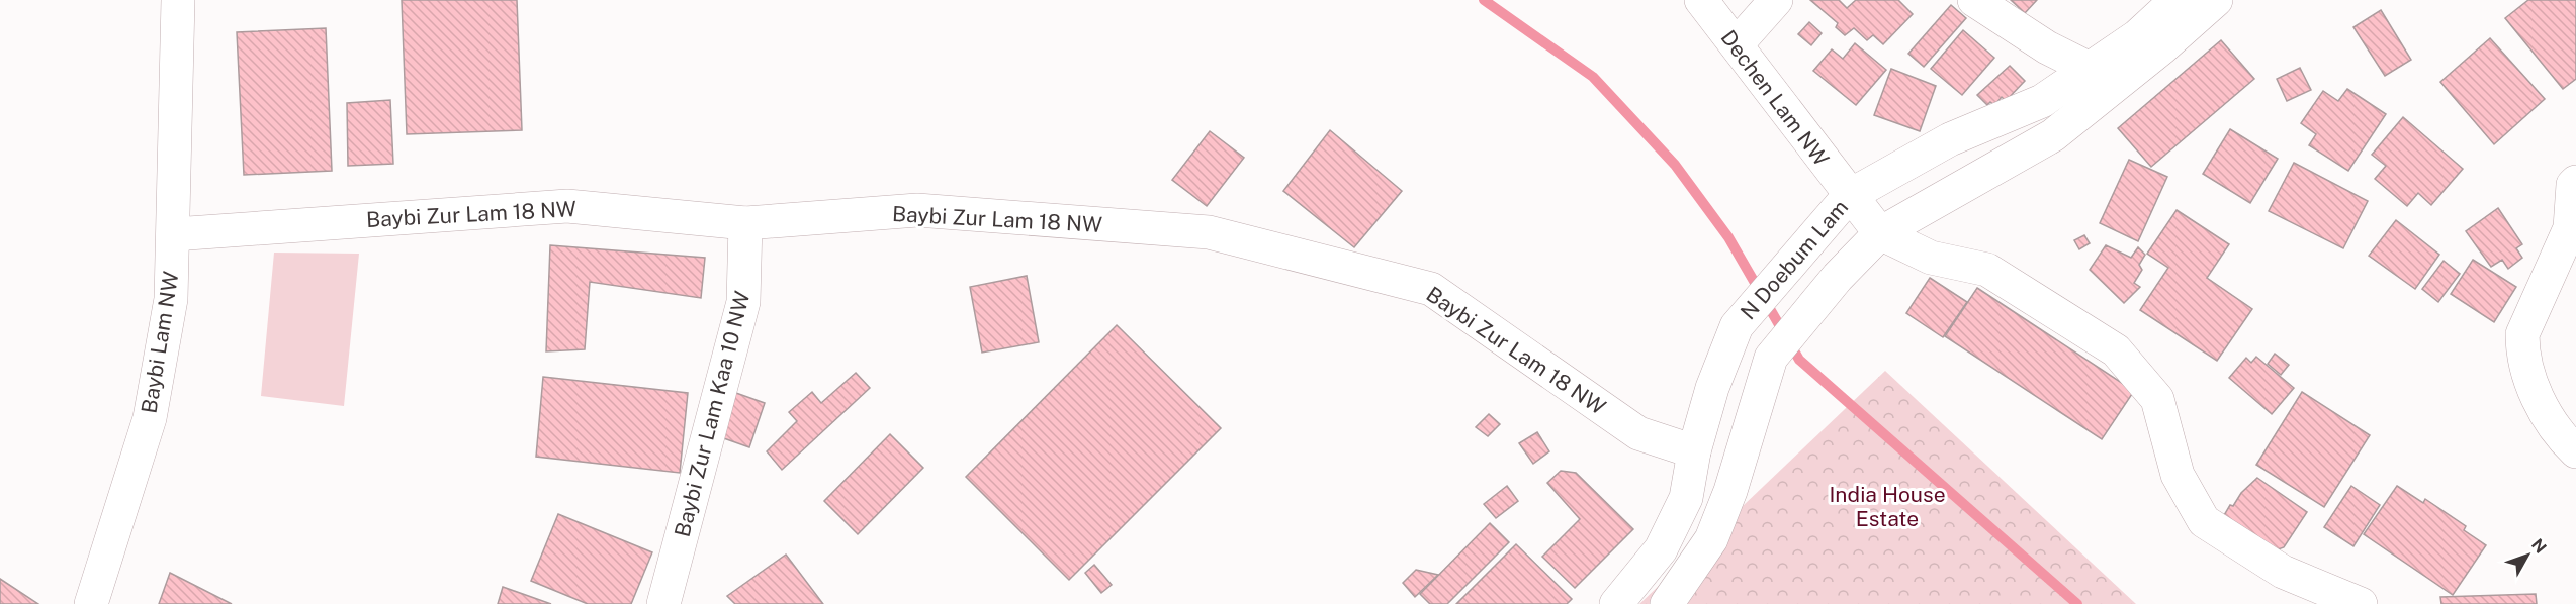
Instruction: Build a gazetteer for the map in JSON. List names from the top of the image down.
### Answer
{
  "streets": {
    "street": [
      "Dechen Lam NW",
      "Baybi Zur Lam 18 NW",
      "N Doebum Lam",
      "Baybi Lam NW",
      "Baybi Zur Lam Kaa 10 NW"
    ]
  },
  "crossings": [
    ["Dechen Lam NW", "N Doebum Lam"],
    ["Baybi Zur Lam 18 NW", "N Doebum Lam"],
    ["Baybi Zur Lam 18 NW", "Baybi Lam NW"],
    ["Baybi Zur Lam 18 NW", "Baybi Zur Lam Kaa 10 NW"]
  ],
  "parks": ["India House Estate"],
  "north": "top right"
}
